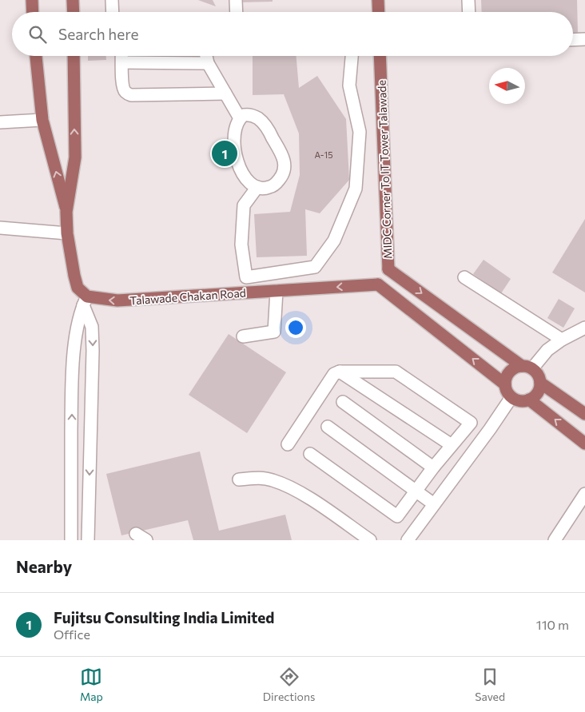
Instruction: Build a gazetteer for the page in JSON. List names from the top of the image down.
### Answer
{
  "streets": {
    "main road": ["MIDC Corner To IT Tower Talawade", "Talawade Chakan Road"]
  },
  "one_way": ["Talawade Chakan Road"],
  "house_numbers": ["A-15"],
  "north": "left",
  "page": {
    "search": "Search here",
    "pins": "1",
    "heading": "Nearby",
    "list": [
      {
        "mark": "1",
        "name": "Fujitsu Consulting India Limited",
        "note": "Office",
        "value": "110 m"
      }
    ],
    "nav": ["Map", "Directions", "Saved"]
  }
}
